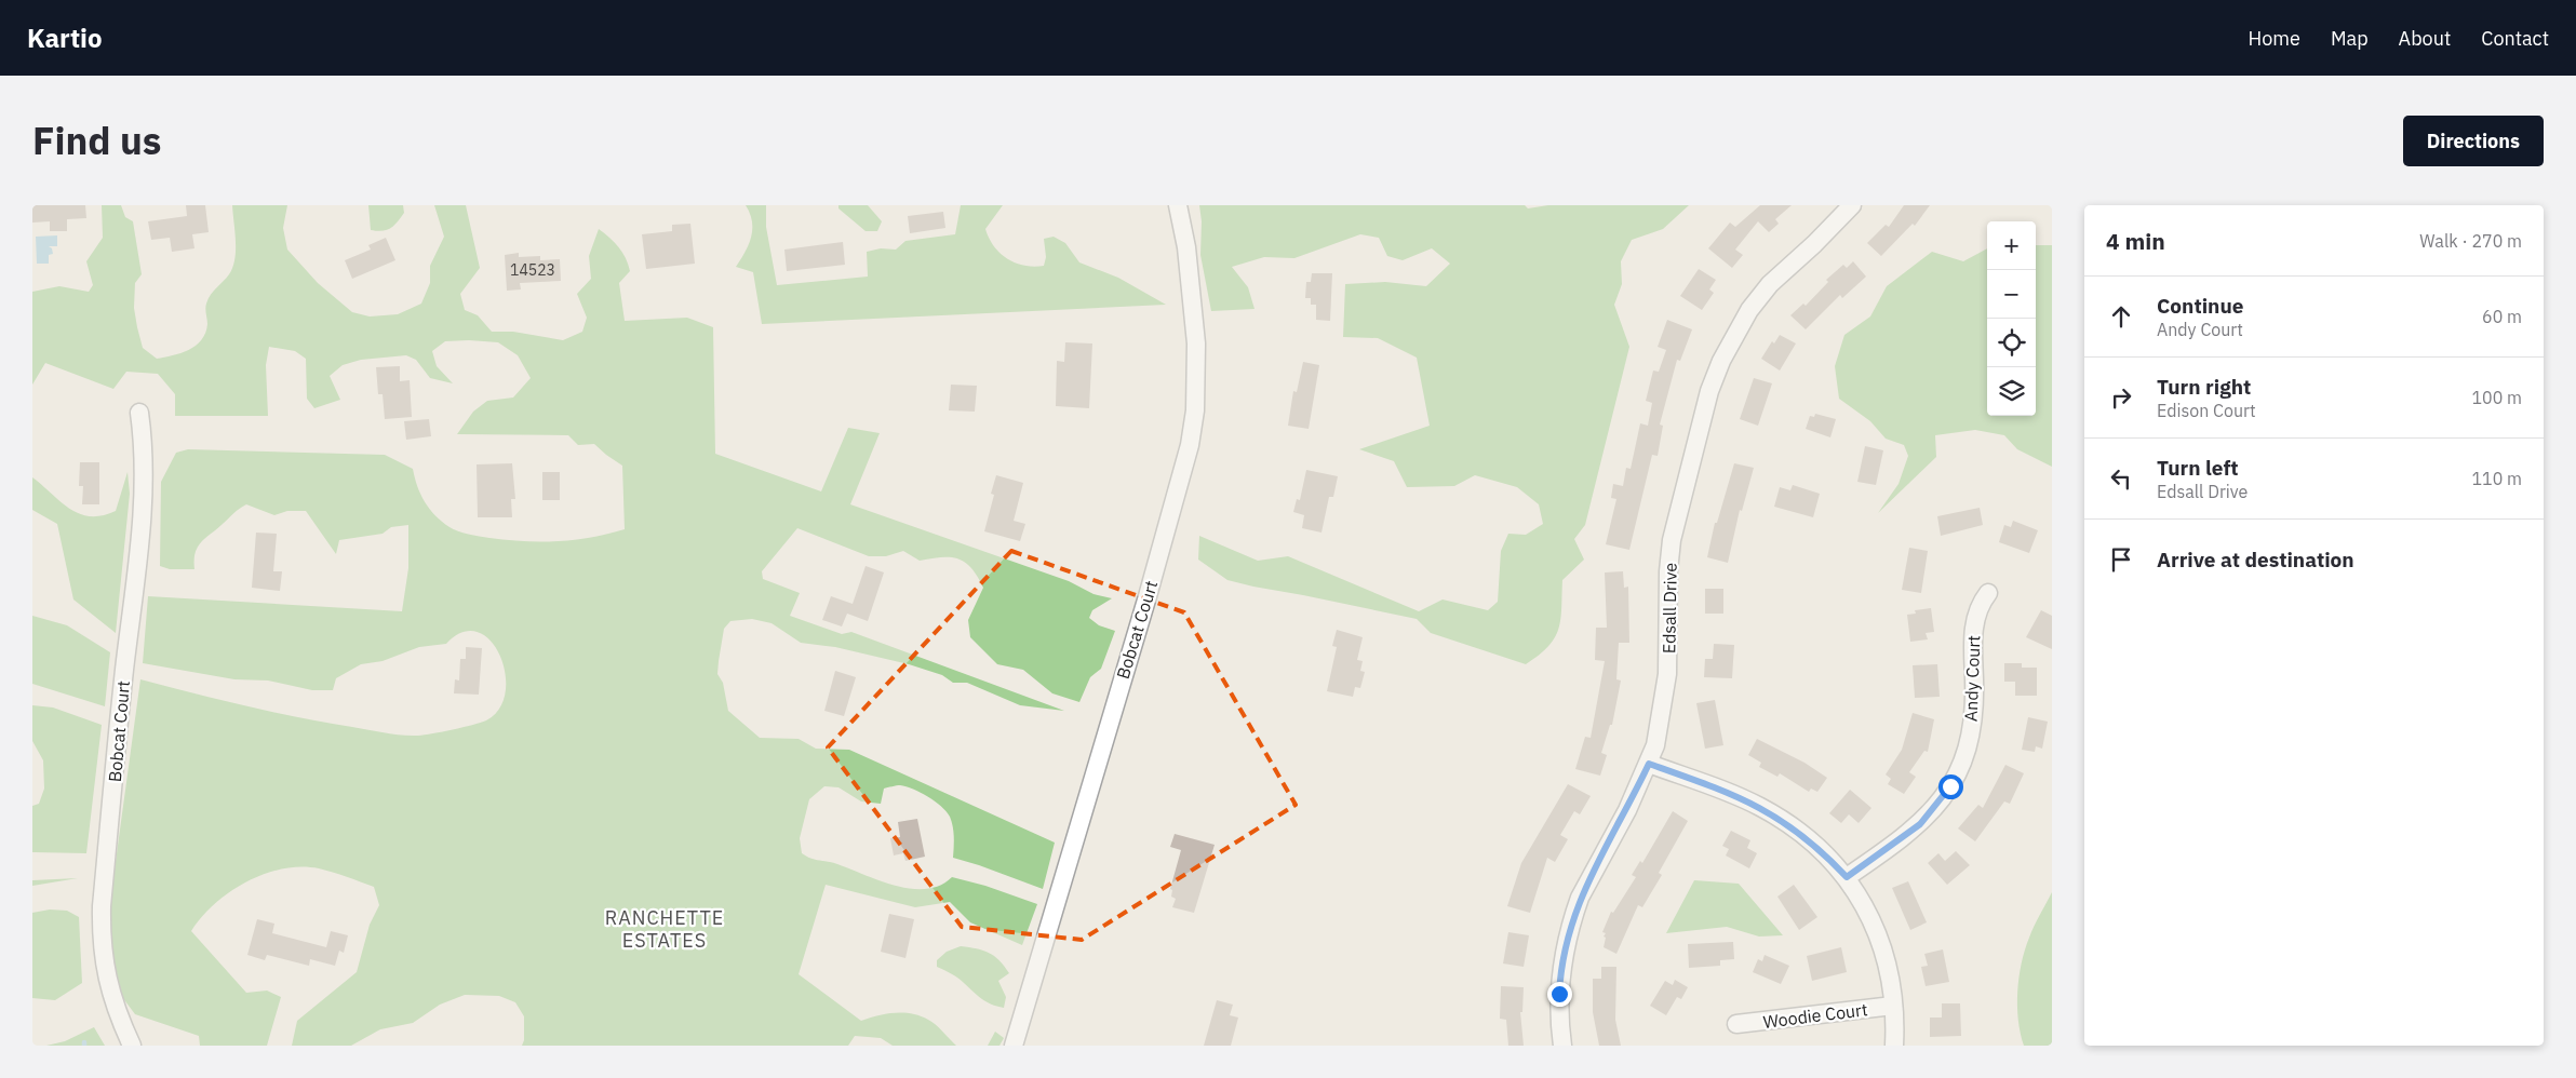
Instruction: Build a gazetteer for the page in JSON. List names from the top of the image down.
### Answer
{
  "streets": {
    "street": [
      "Edsall Drive",
      "Bobcat Court",
      "Andy Court",
      "Woodie Court"
    ]
  },
  "districts": ["RANCHETTE ESTATES"],
  "house_numbers": ["14523"],
  "page": {
    "header": "Kartio",
    "nav": [
      "Home",
      "Map",
      "About",
      "Contact"
    ],
    "title": "Find us",
    "buttons": "Directions",
    "heading": ["4 min", "Walk · 270 m"],
    "map_buttons": ["+", "−"],
    "list": [
      ["Continue", "Andy Court", "60 m"],
      ["Turn right", "Edison Court", "100 m"],
      ["Turn left", "Edsall Drive", "110 m"],
      "Arrive at destination"
    ]
  }
}
